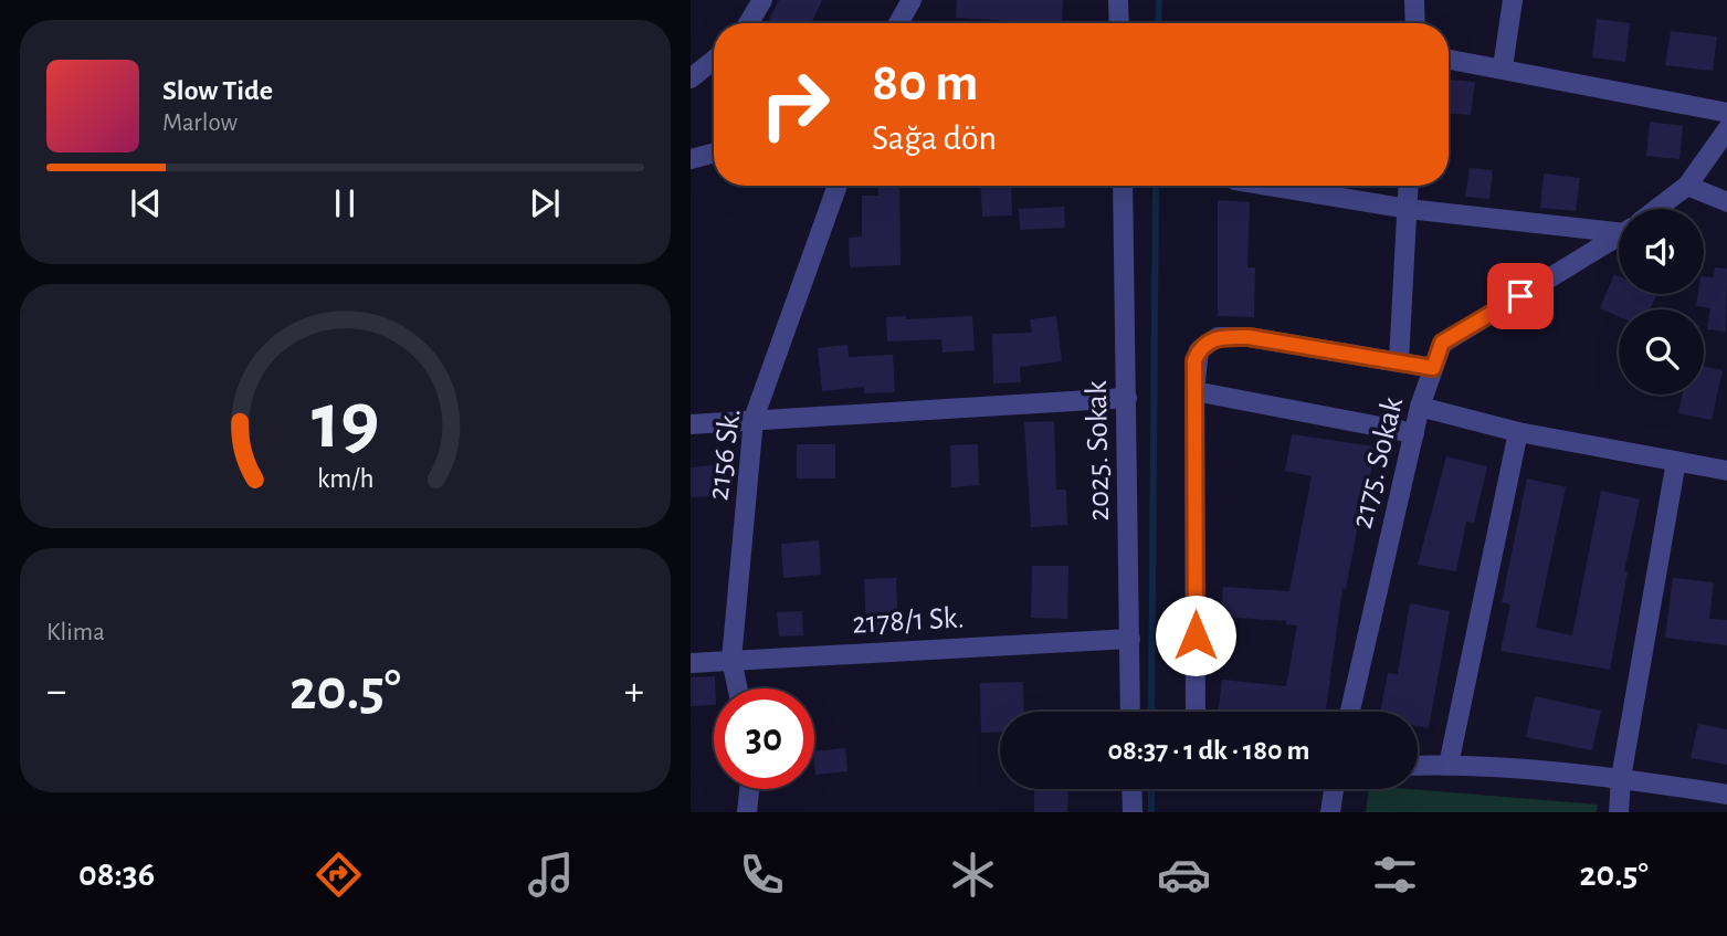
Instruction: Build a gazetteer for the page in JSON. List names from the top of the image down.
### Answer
{
  "streets": {
    "street": [
      "2025. Sokak",
      "2156 Sk.",
      "2175. Sokak",
      "2178/1 Sk."
    ]
  },
  "crossings": [
    ["2025. Sokak", "2178/1 Sk."],
    ["2156 Sk.", "2178/1 Sk."]
  ],
  "page": {
    "turn": ["80 m", "Sağa dön"],
    "song": ["Slow Tide", "Marlow"],
    "tile": "Klima",
    "heat": ["−", "20.5°", "+"],
    "limit": "30",
    "trip": "08:37 · 1 dk · 180 m",
    "tabs": ["08:36", "20.5°"],
    "gauge": ["19", "km/h"]
  }
}
